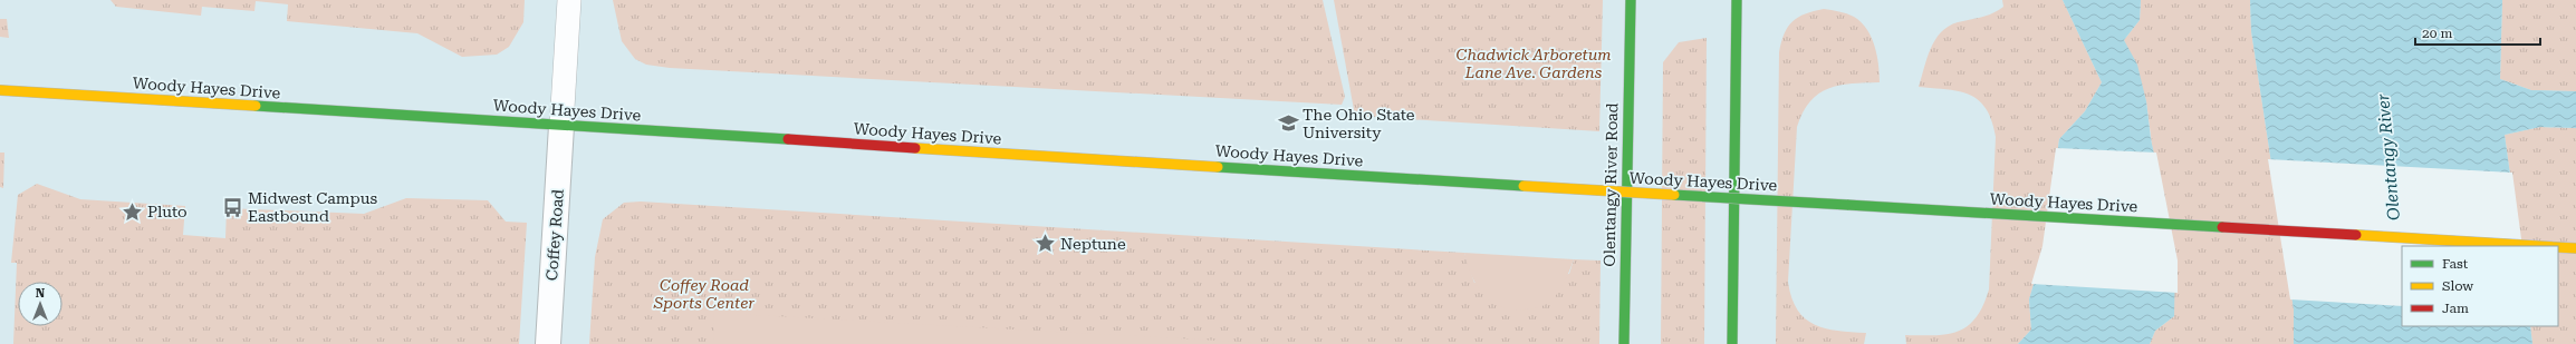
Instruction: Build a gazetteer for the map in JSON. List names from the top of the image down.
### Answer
{
  "streets": {
    "street": ["Woody Hayes Drive", "Olentangy River Road", "Coffey Road"]
  },
  "crossings": [
    ["Woody Hayes Drive", "Coffey Road"]
  ],
  "water": ["Olentangy River"],
  "parks": ["Chadwick Arboretum Lane Ave. Gardens", "Coffey Road Sports Center"],
  "places": {
    "school or university": ["The Ohio State University"],
    "bus stop": ["Midwest Campus Eastbound"],
    "place": ["Pluto", "Neptune"]
  },
  "legend": ["Fast", "Slow", "Jam"],
  "scale_bar": "20 m",
  "north": "top"
}
